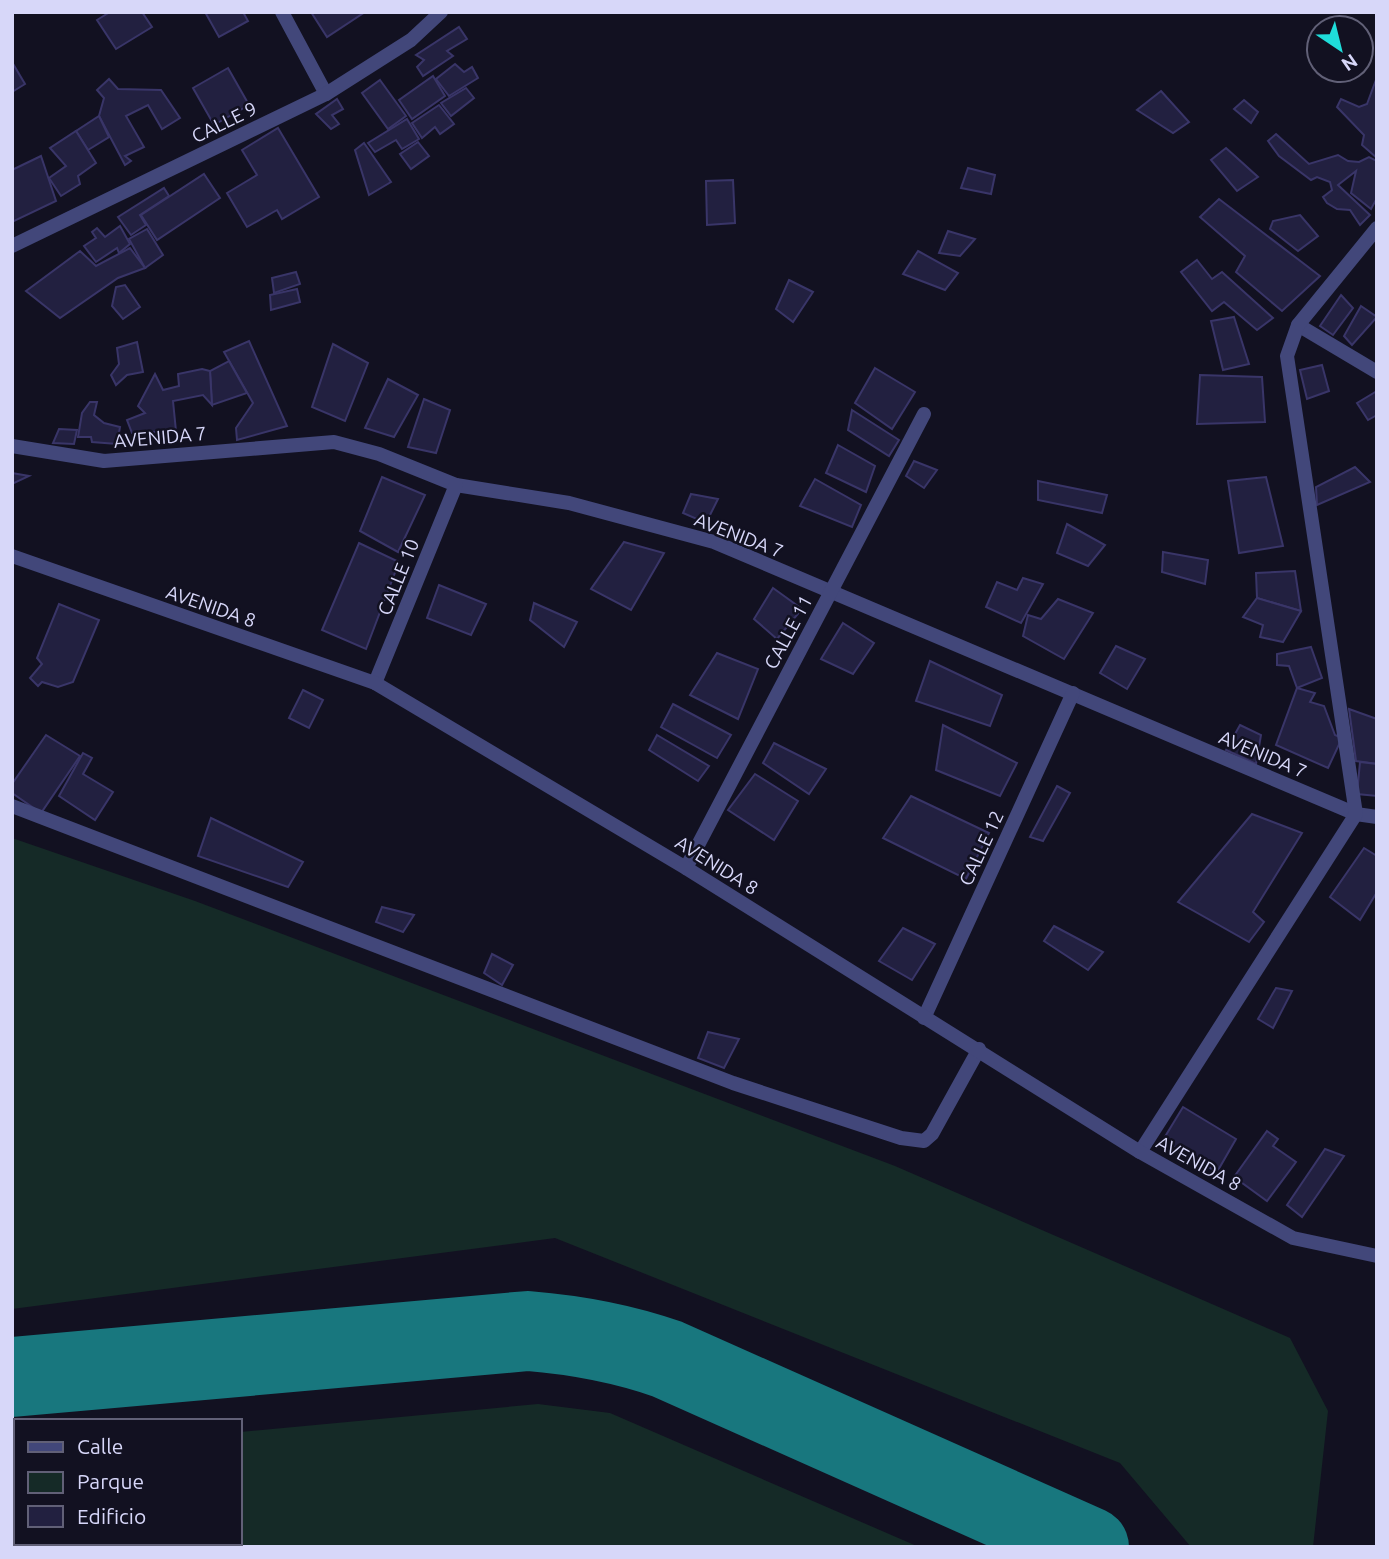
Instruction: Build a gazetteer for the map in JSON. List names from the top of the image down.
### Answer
{
  "streets": {
    "street": [
      "CALLE 9",
      "AVENIDA 7",
      "CALLE 10",
      "AVENIDA 8",
      "CALLE 11",
      "CALLE 12"
    ]
  },
  "crossings": [
    ["AVENIDA 7", "CALLE 10"],
    ["AVENIDA 7", "CALLE 11"],
    ["AVENIDA 7", "CALLE 12"],
    ["CALLE 10", "AVENIDA 8"],
    ["AVENIDA 8", "CALLE 11"],
    ["AVENIDA 8", "CALLE 12"]
  ],
  "legend": ["Calle", "Parque", "Edificio"],
  "north": "bottom right"
}
